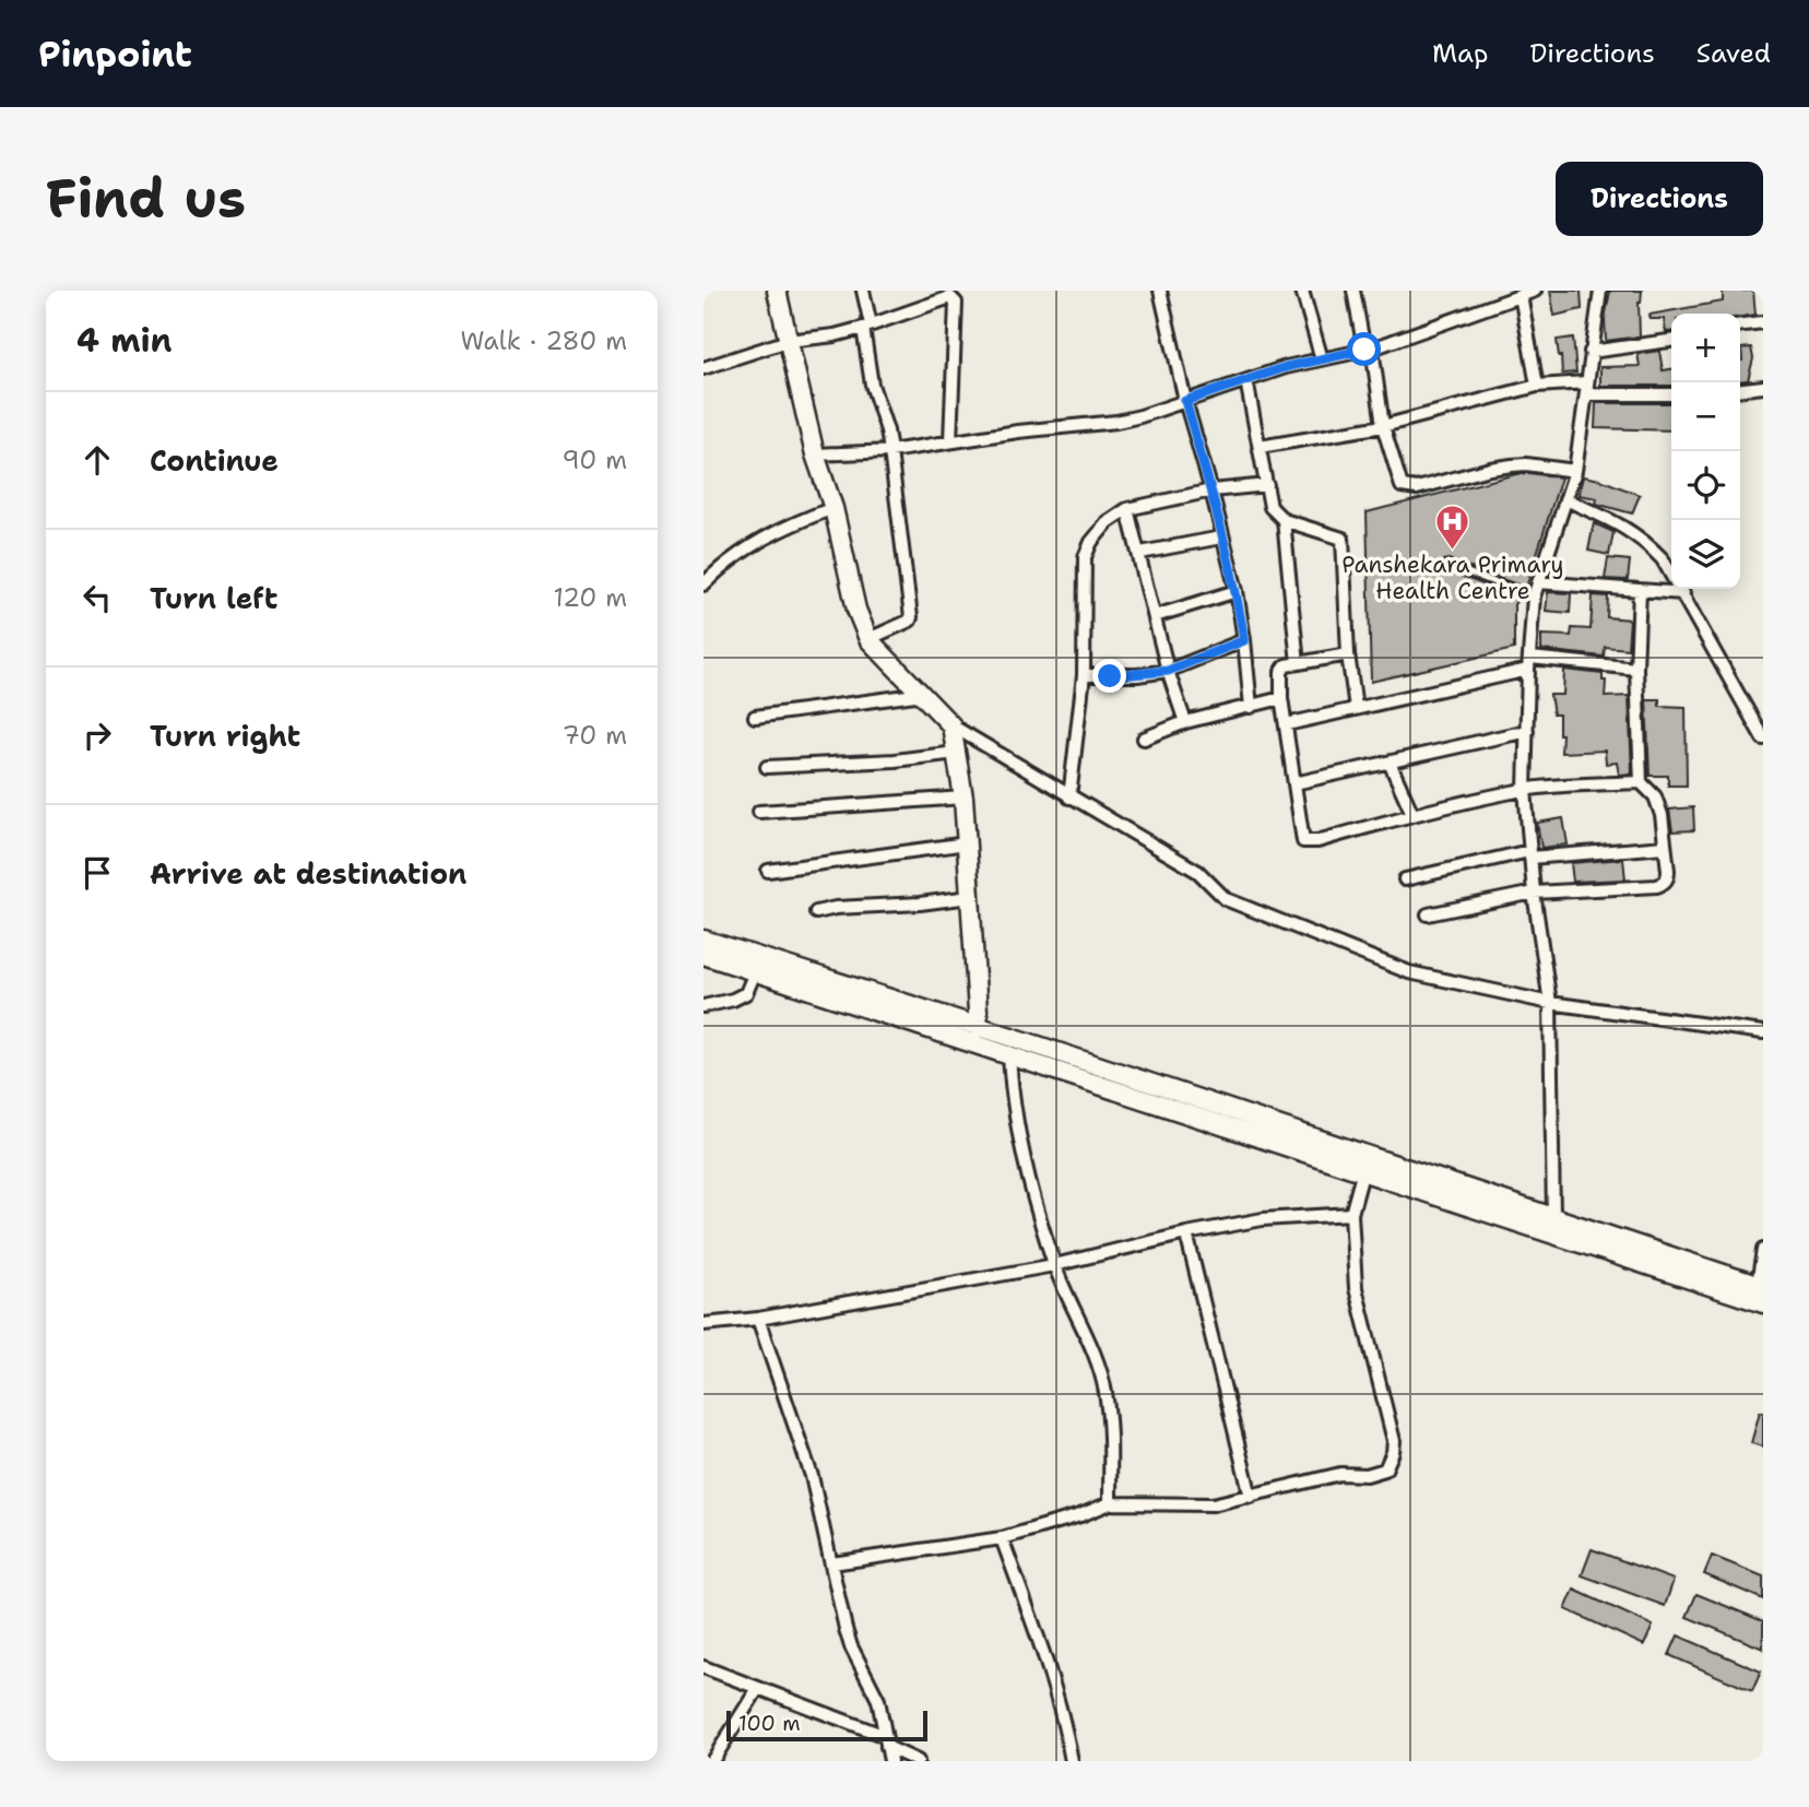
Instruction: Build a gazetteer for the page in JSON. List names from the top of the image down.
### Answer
{
  "places": {
    "hospital": ["Panshekara Primary Health Centre"]
  },
  "scale_bar": "100 m",
  "page": {
    "header": "Pinpoint",
    "nav": ["Map", "Directions", "Saved"],
    "buttons": "Directions",
    "title": "Find us",
    "heading": ["4 min", "Walk · 280 m"],
    "map_buttons": ["+", "−"],
    "list": [
      ["Continue", "90 m"],
      ["Turn left", "120 m"],
      ["Turn right", "70 m"],
      "Arrive at destination"
    ],
    "scale": "100 m"
  }
}
